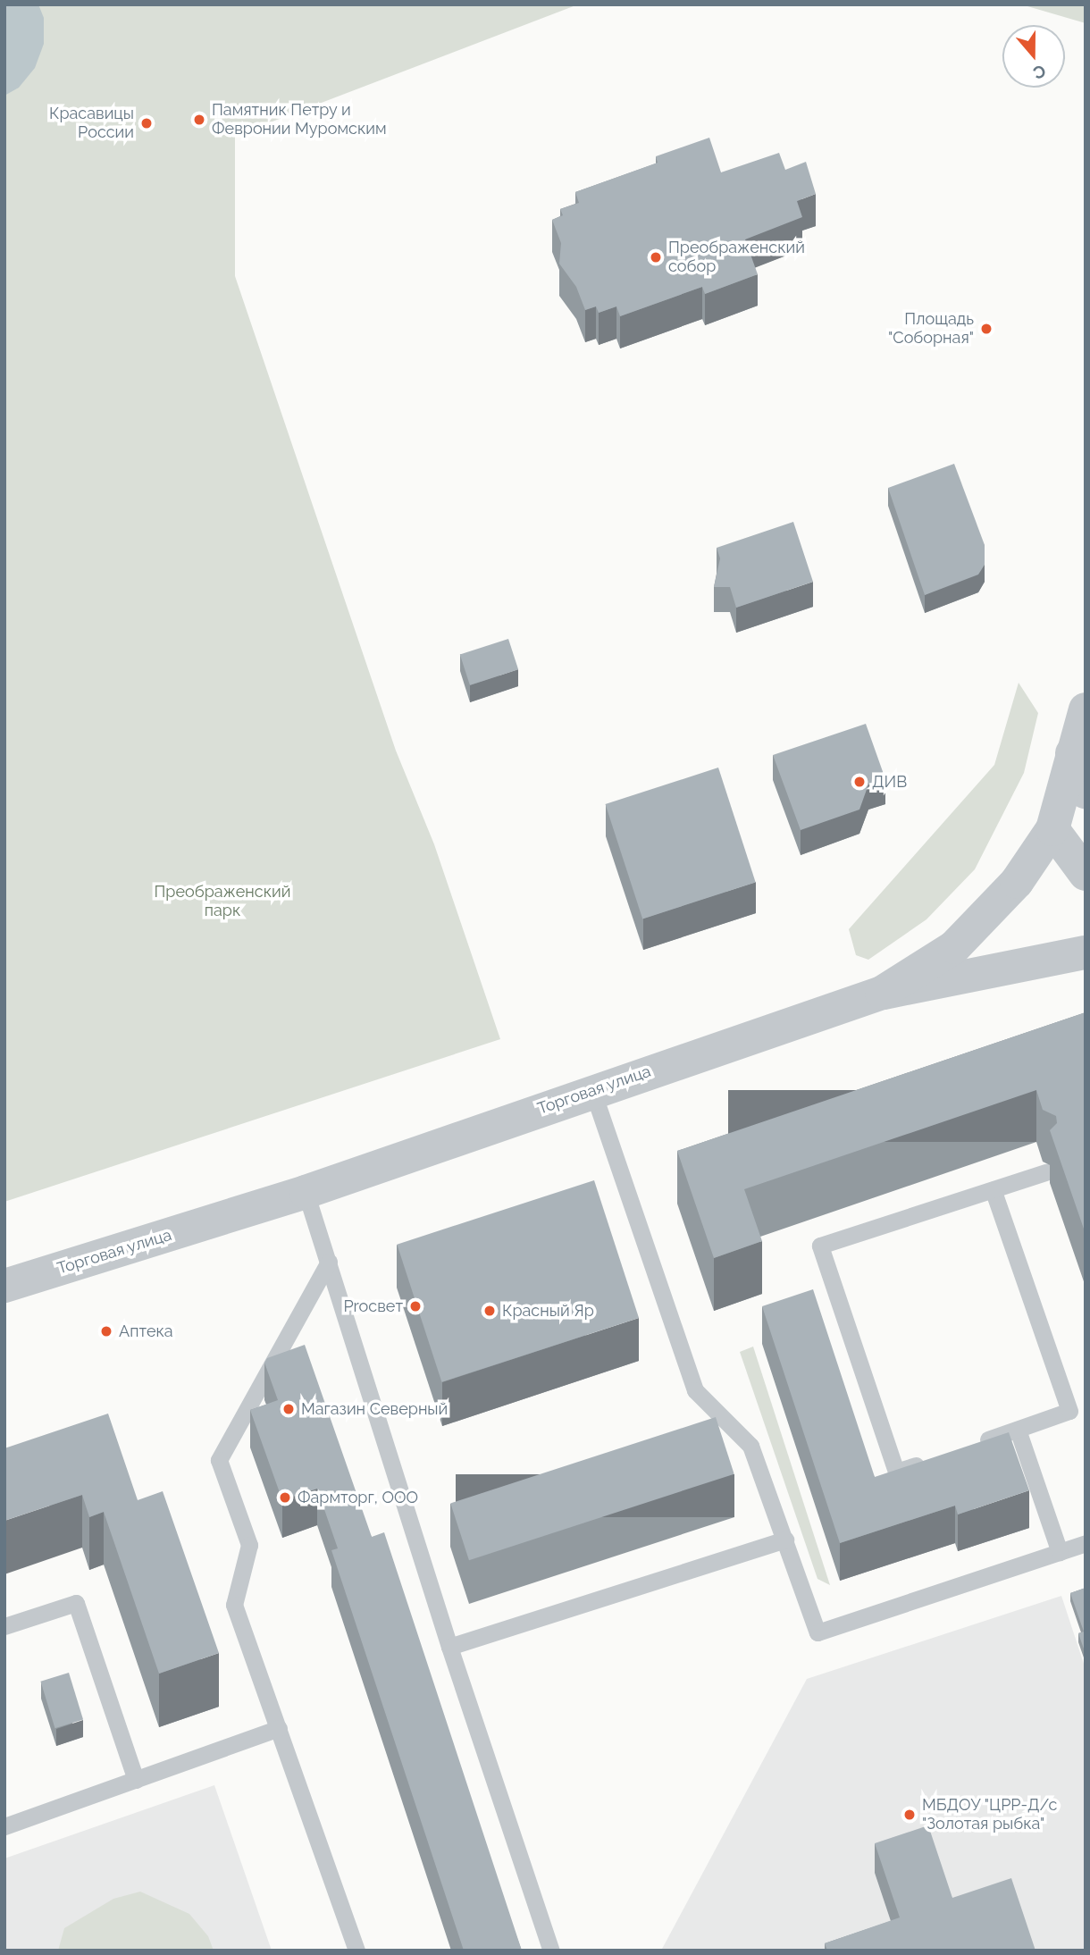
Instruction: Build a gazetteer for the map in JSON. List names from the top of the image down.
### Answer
{
  "streets": {
    "street": ["Торговая улица"]
  },
  "parks": ["Преображенский парк"],
  "places": [
    "Памятник Петру и Февронии Муромским",
    "Красавицы России",
    "Преображенский собор",
    "Площадь \"Соборная\"",
    "ДИВ",
    "Proсвет",
    "Красный Яр",
    "Аптека",
    "Магазин Северный",
    "Фармторг, ООО",
    "МБДОУ \"ЦРР-Д/с \"Золотая рыбка\""
  ],
  "north": "bottom"
}
